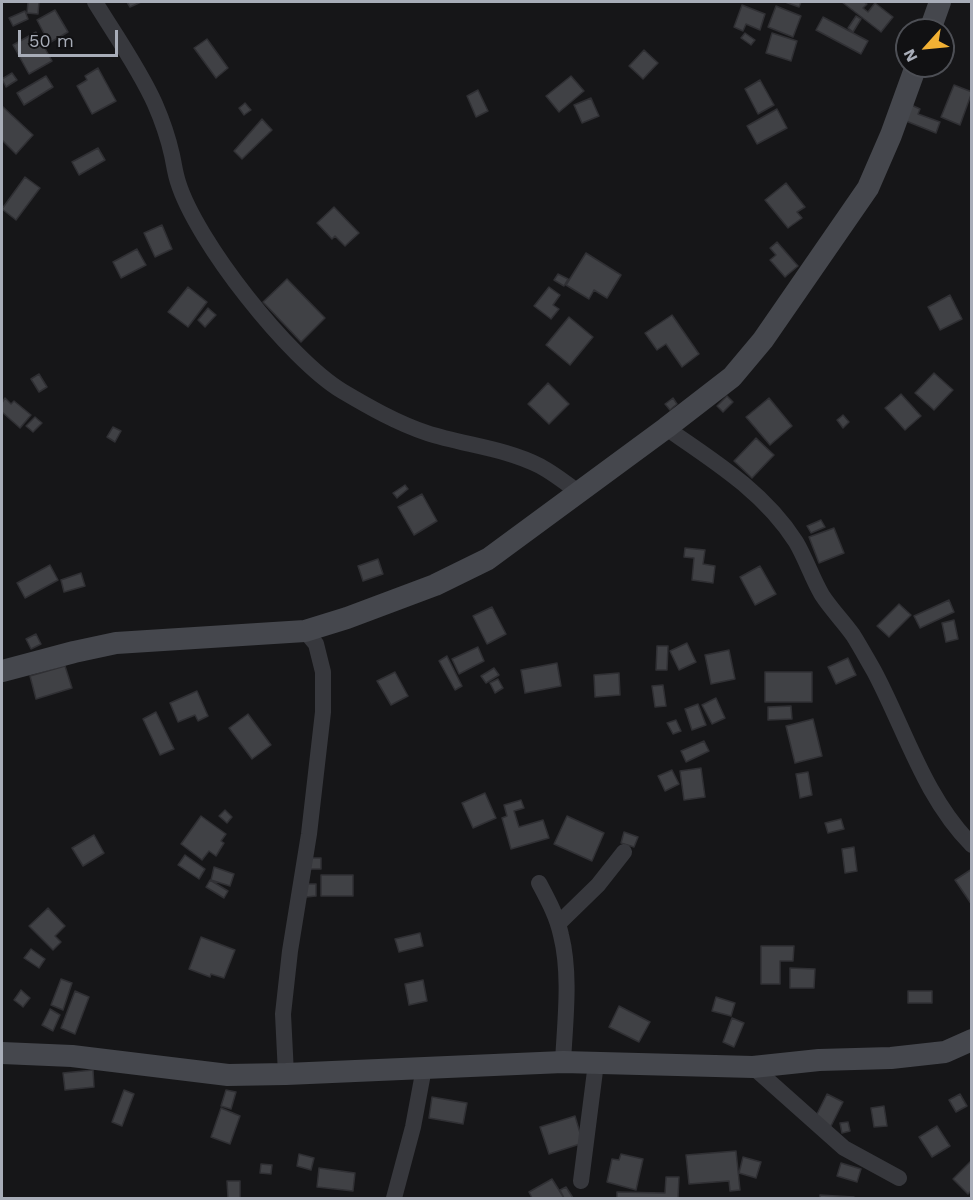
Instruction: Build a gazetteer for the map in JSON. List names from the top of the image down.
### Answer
{
  "scale_bar": "50 m",
  "north": "bottom left"
}
